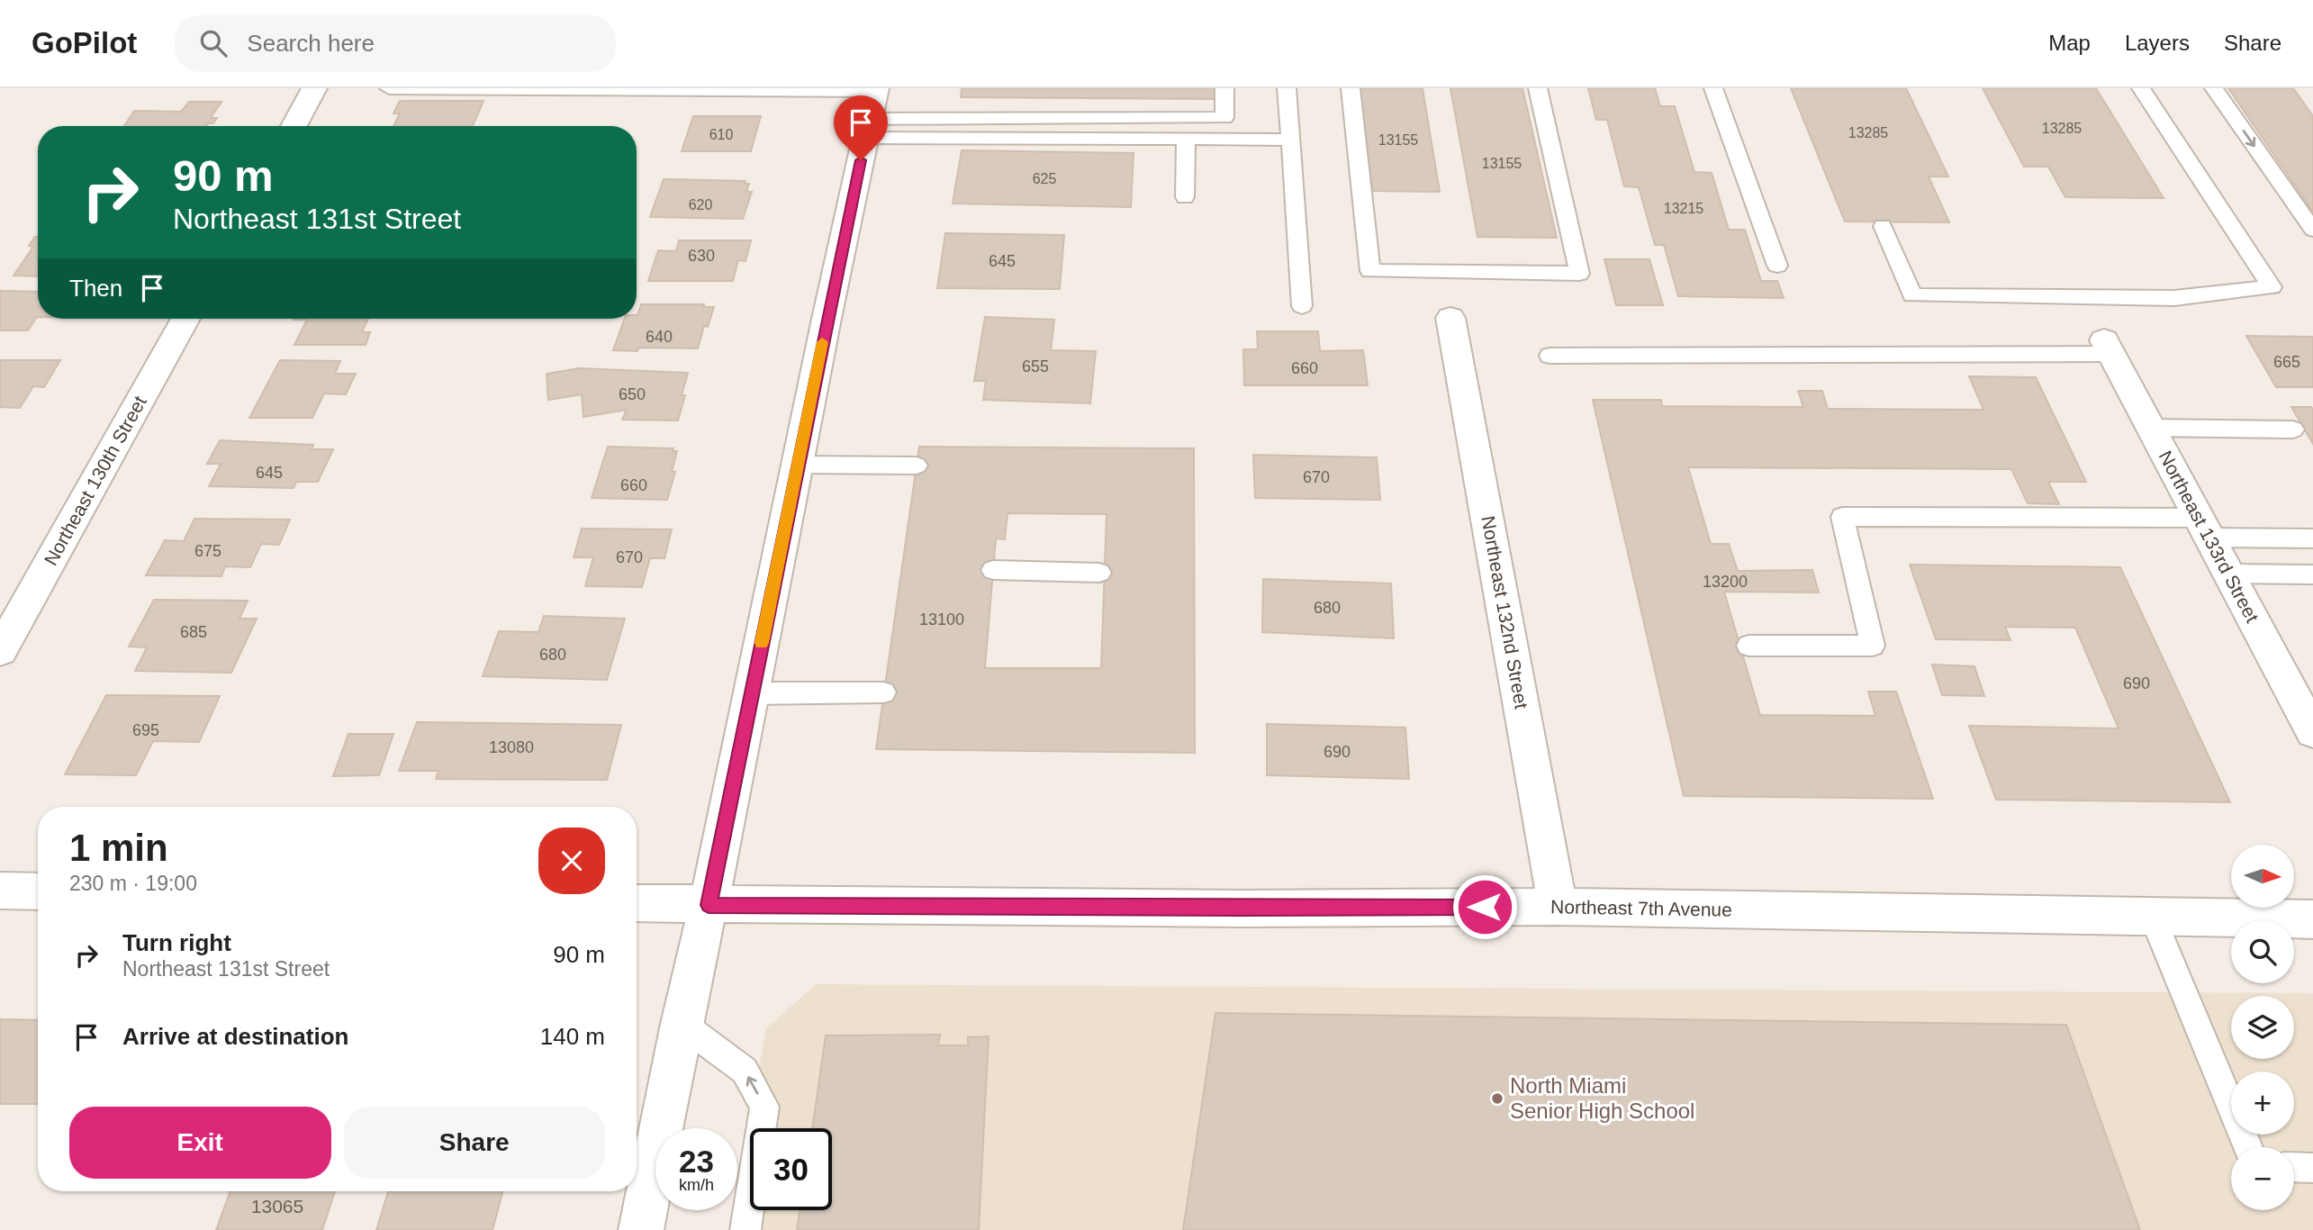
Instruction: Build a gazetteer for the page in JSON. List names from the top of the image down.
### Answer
{
  "streets": {
    "street": [
      "Northeast 130th Street",
      "Northeast 133rd Street",
      "Northeast 132nd Street",
      "Northeast 7th Avenue"
    ]
  },
  "crossings": [
    ["Northeast 132nd Street", "Northeast 7th Avenue"]
  ],
  "places": ["North Miami Senior High School"],
  "house_numbers": [
    "13285",
    "13285",
    "610",
    "13155",
    "13155",
    "625",
    "620",
    "13215",
    "630",
    "645",
    "640",
    "665",
    "655",
    "660",
    "650",
    "645",
    "670",
    "660",
    "675",
    "670",
    "13200",
    "680",
    "13100",
    "685",
    "680",
    "690",
    "695",
    "13080",
    "690",
    "13065"
  ],
  "north": "right",
  "page": {
    "header": "GoPilot",
    "search": "Search here",
    "nav": ["Map", "Layers", "Share"],
    "turn": ["90 m", "Northeast 131st Street"],
    "then": "Then",
    "heading": ["1 min", "230 m · 19:00"],
    "map_buttons": ["+", "−"],
    "list": [
      {
        "name": "Turn right",
        "note": "Northeast 131st Street",
        "value": "90 m"
      },
      {
        "name": "Arrive at destination",
        "value": "140 m"
      }
    ],
    "buttons": ["Exit", "Share"],
    "speed": "23 km/h",
    "limit": "30"
  }
}
